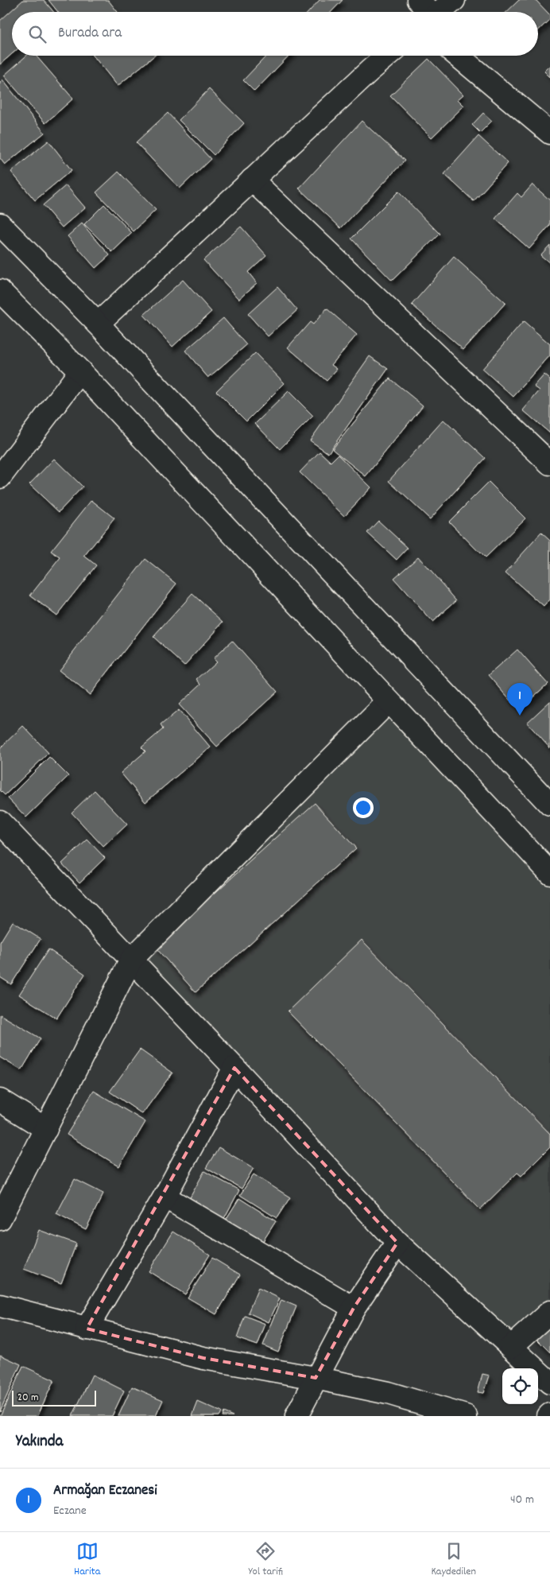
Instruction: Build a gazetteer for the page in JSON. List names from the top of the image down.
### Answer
{
  "scale_bar": "20 m",
  "page": {
    "search": "Burada ara",
    "pins": "1",
    "scale": "20 m",
    "heading": "Yakında",
    "list": [
      {
        "mark": "1",
        "name": "Armağan Eczanesi",
        "note": "Eczane",
        "value": "40 m"
      }
    ],
    "nav": ["Harita", "Yol tarifi", "Kaydedilen"]
  }
}
